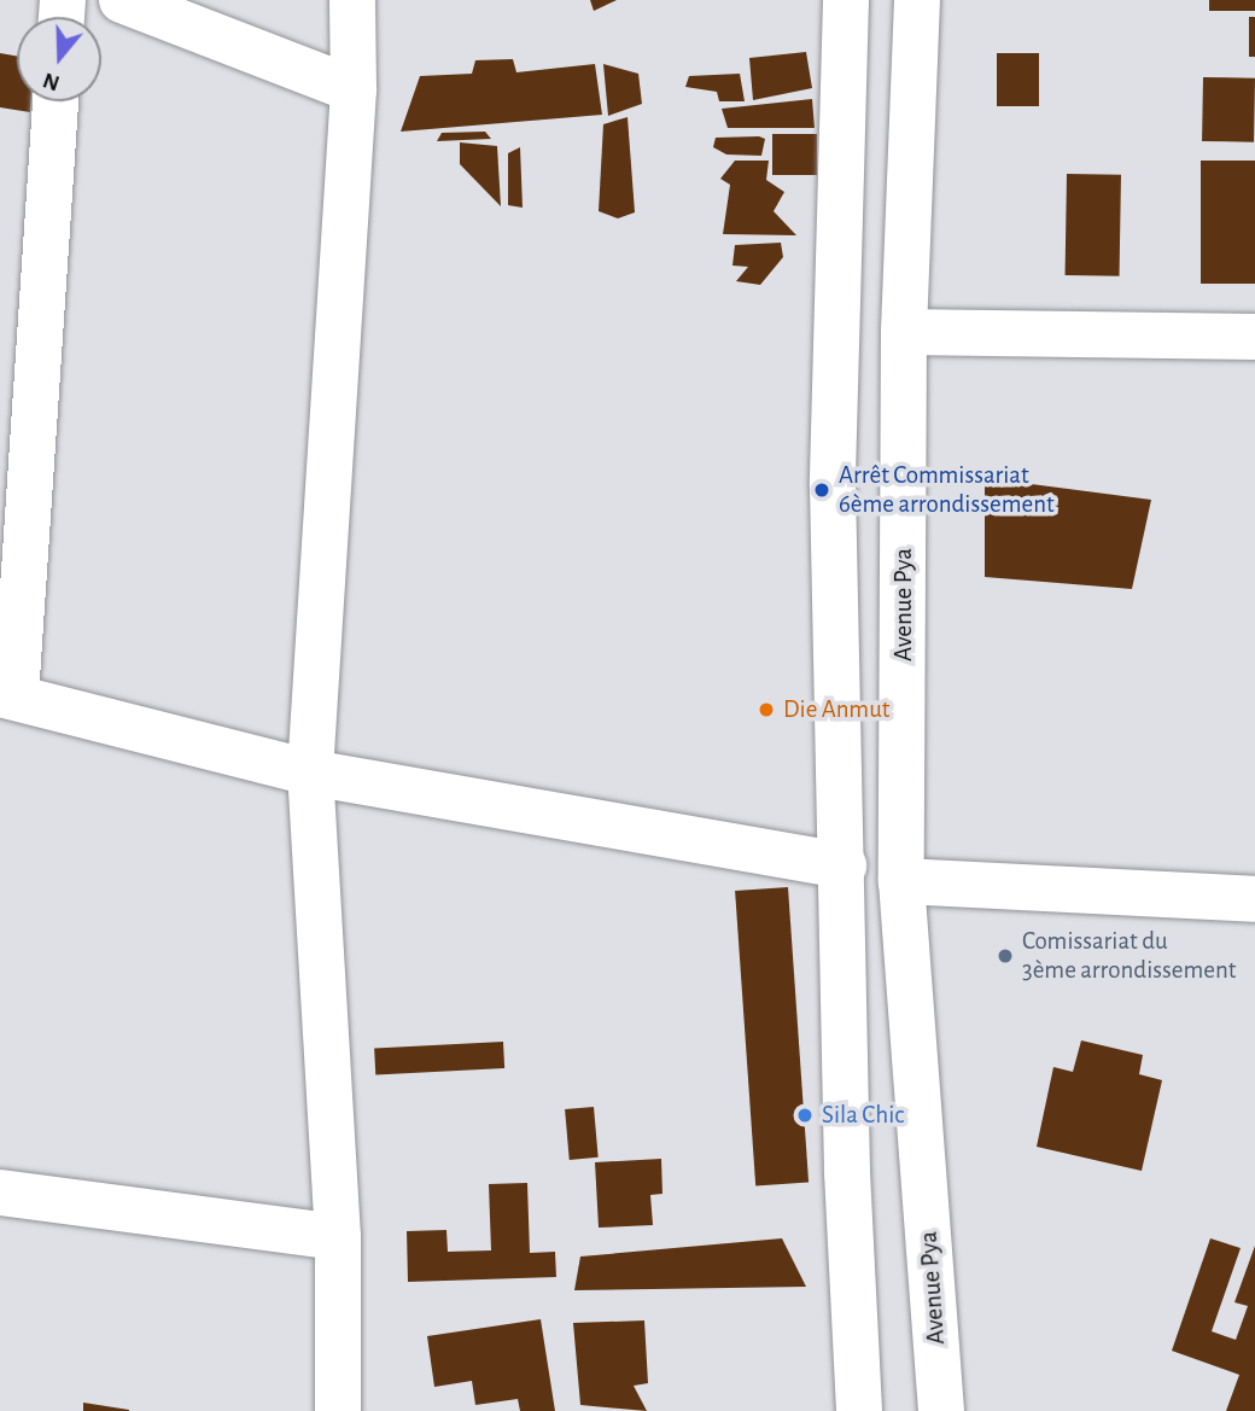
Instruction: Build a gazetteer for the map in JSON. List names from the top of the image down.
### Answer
{
  "streets": {
    "street": ["Avenue Pya"]
  },
  "places": [
    "Arrêt Commissariat 6ème arrondissement",
    "Die Anmut",
    "Comissariat du 3ème arrondissement",
    "Sila Chic"
  ],
  "north": "bottom"
}
